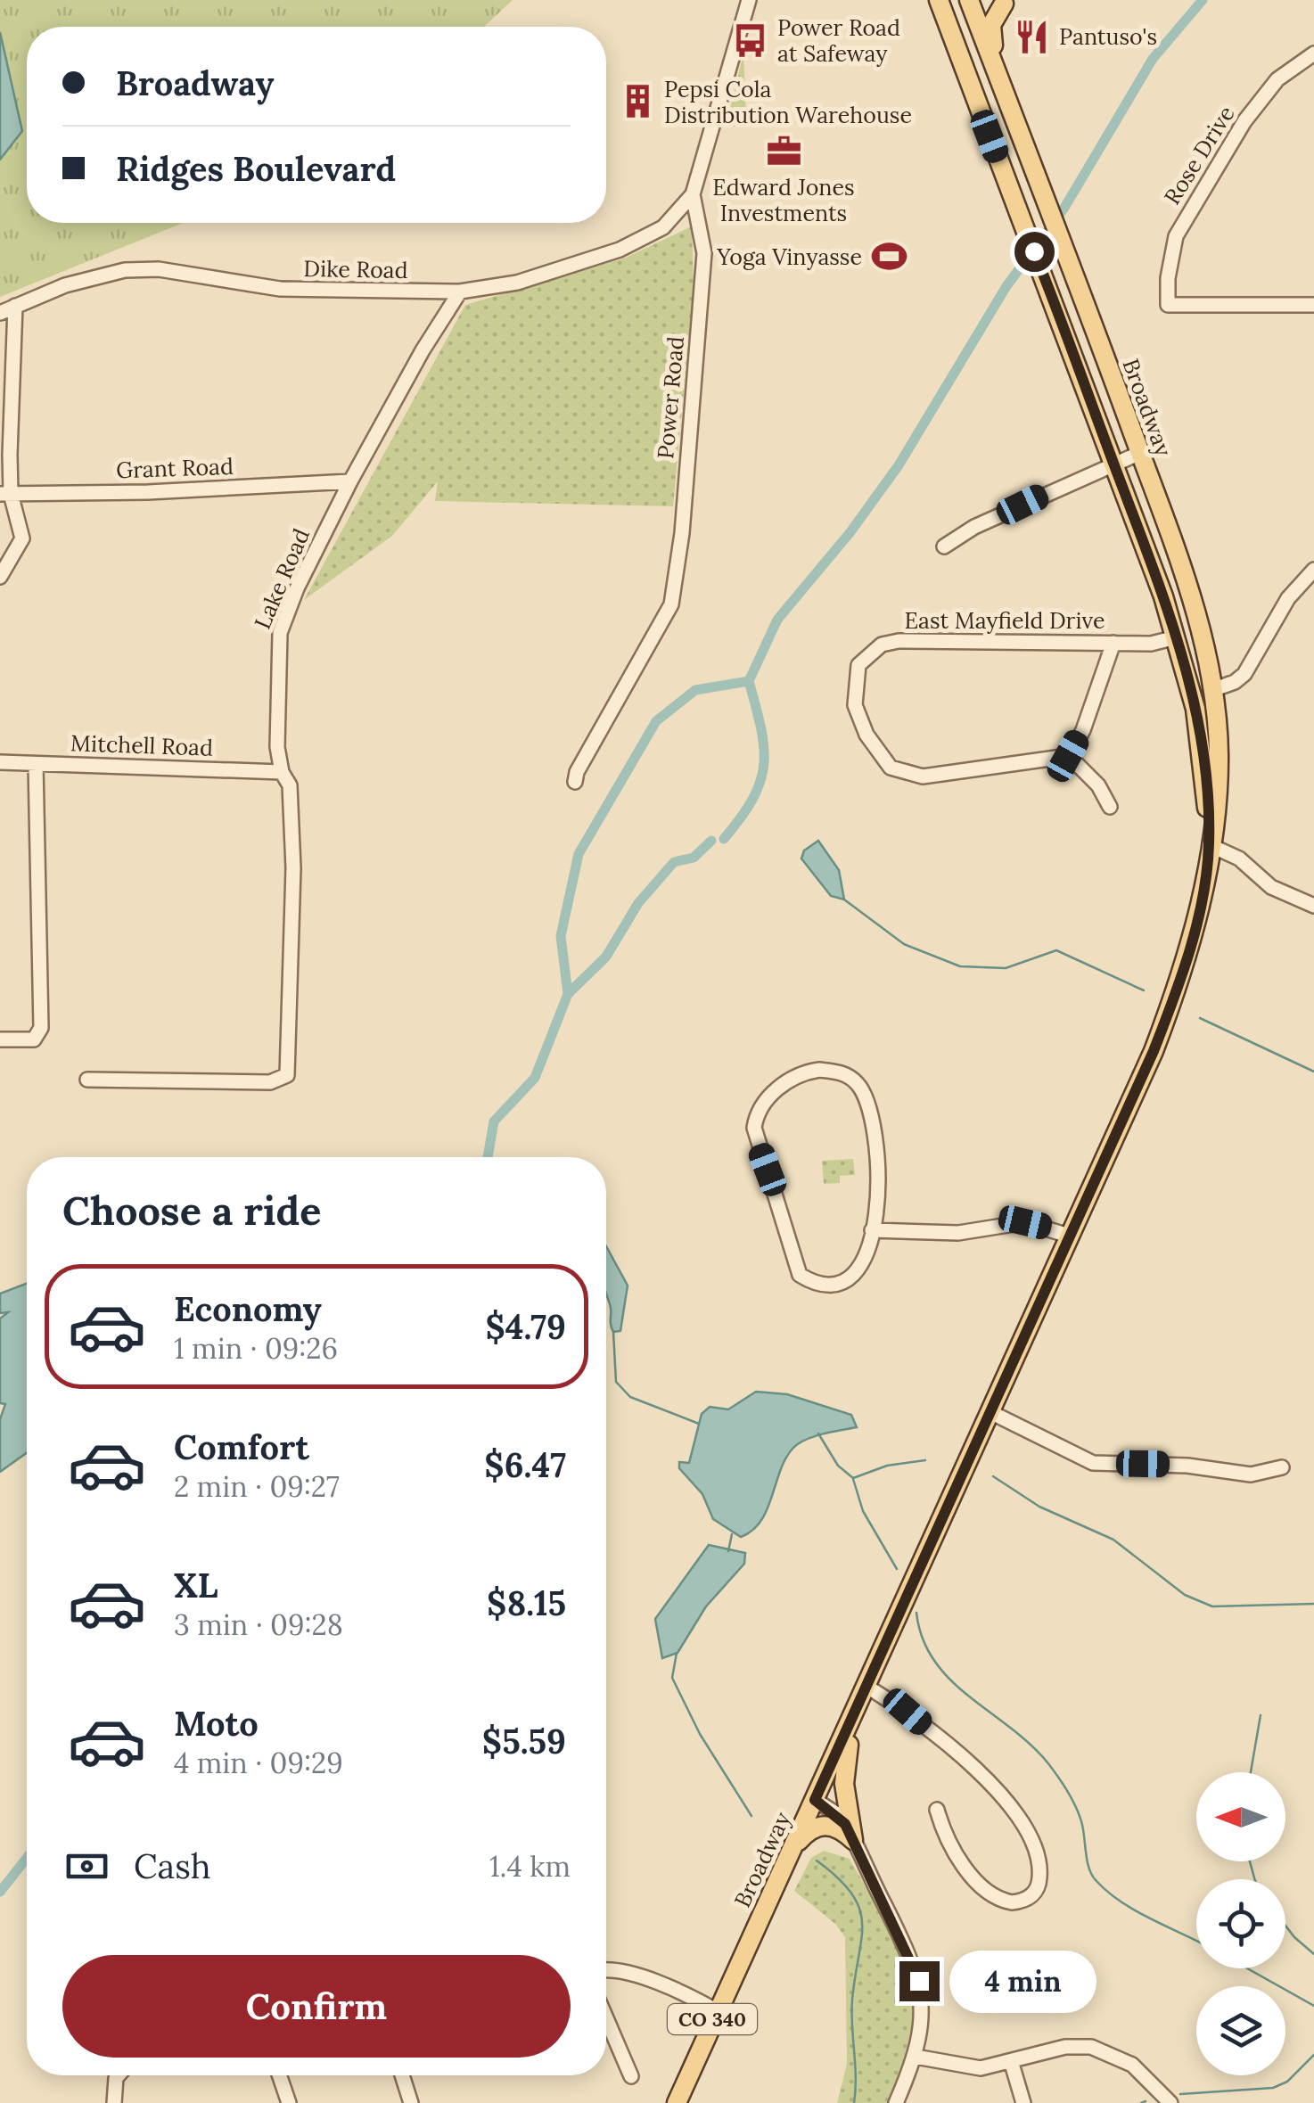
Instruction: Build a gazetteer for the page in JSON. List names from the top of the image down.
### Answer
{
  "streets": {
    "main road": ["Broadway", "CO 340"],
    "street": [
      "Rose Drive",
      "Dike Road",
      "Power Road",
      "Grant Road",
      "Lake Road",
      "East Mayfield Drive",
      "Mitchell Road"
    ]
  },
  "crossings": [
    ["Dike Road", "Power Road"],
    ["Dike Road", "Lake Road"],
    ["Broadway", "East Mayfield Drive"],
    ["Grant Road", "Lake Road"],
    ["Lake Road", "Mitchell Road"]
  ],
  "places": {
    "restaurant": ["Pantuso's"],
    "bus stop": ["Power Road at Safeway"],
    "building": ["Pepsi Cola Distribution Warehouse"],
    "office": ["Edward Jones Investments"],
    "sports": ["Yoga Vinyasse"]
  },
  "north": "left",
  "page": {
    "banner": ["Broadway", "Ridges Boulevard"],
    "heading": "Choose a ride",
    "list": [
      {
        "name": "Economy",
        "note": "1 min · 09:26",
        "value": "$4.79"
      },
      {
        "name": "Comfort",
        "note": "2 min · 09:27",
        "value": "$6.47"
      },
      {
        "name": "XL",
        "note": "3 min · 09:28",
        "value": "$8.15"
      },
      {
        "name": "Moto",
        "note": "4 min · 09:29",
        "value": "$5.59"
      }
    ],
    "pay": ["Cash", "1.4 km"],
    "buttons": "Confirm",
    "bubble": "4 min"
  }
}
